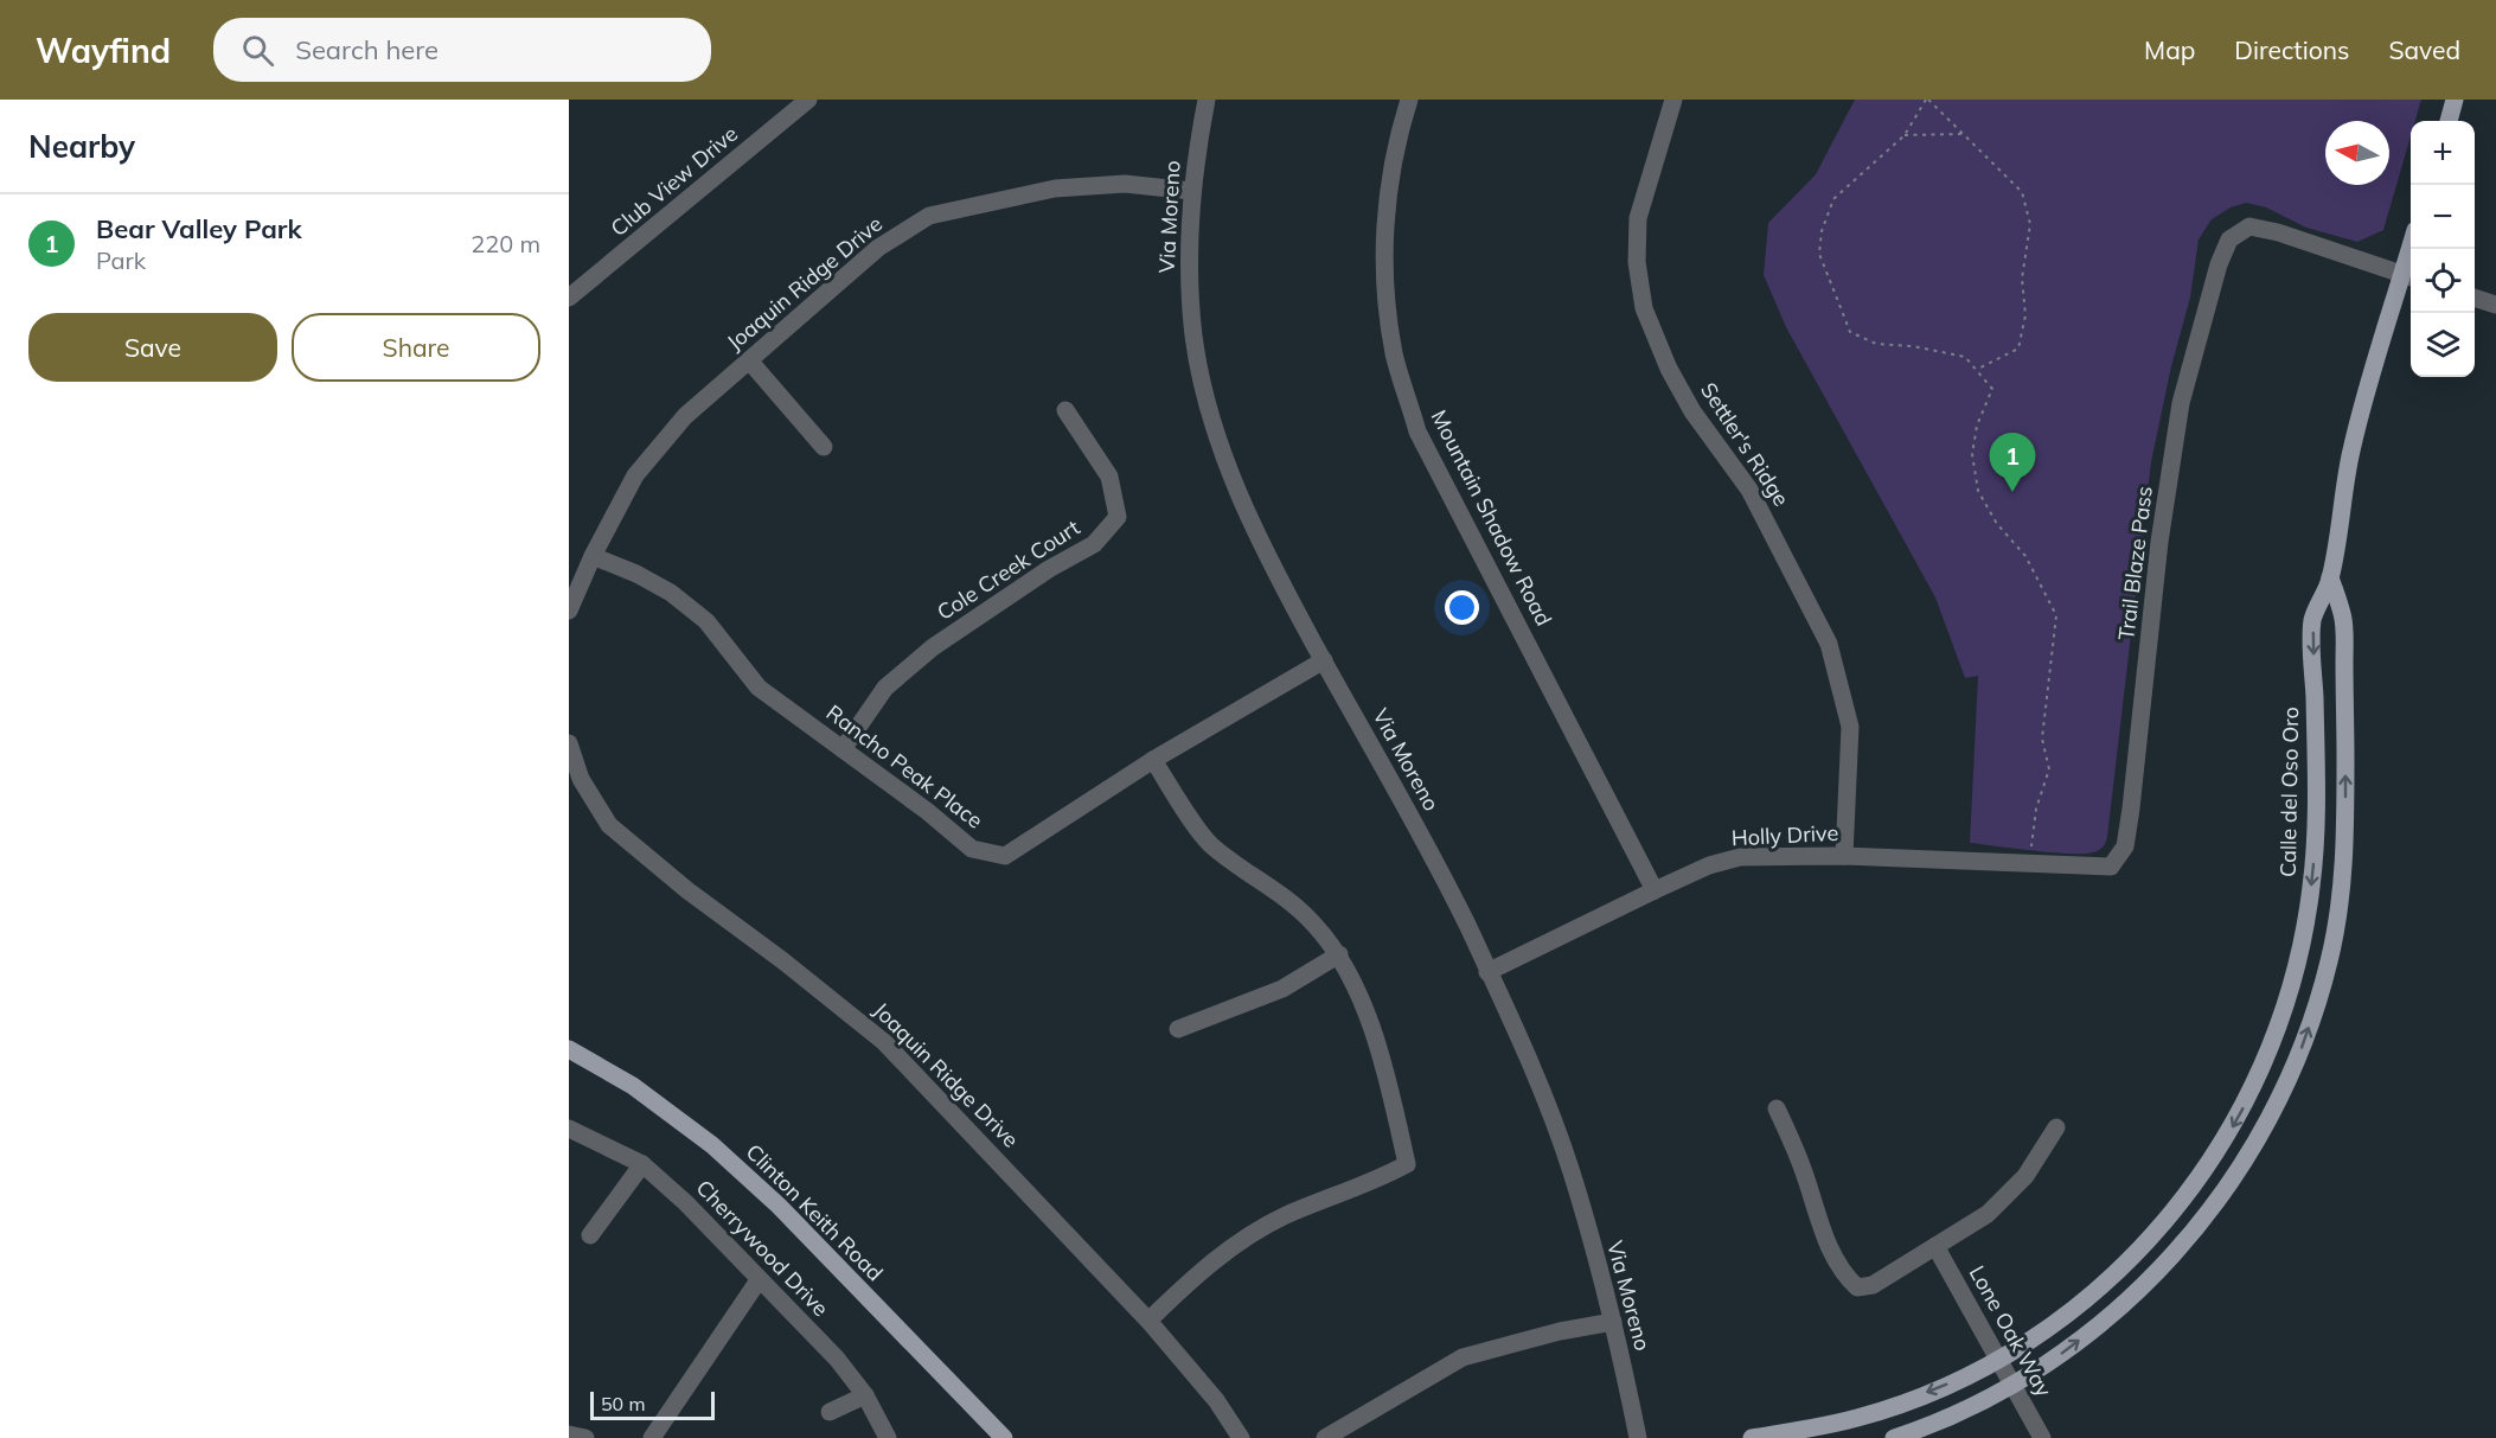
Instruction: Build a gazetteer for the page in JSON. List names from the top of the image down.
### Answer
{
  "streets": {
    "main road": ["Calle del Oso Oro", "Clinton Keith Road"],
    "street": [
      "Club View Drive",
      "Via Moreno",
      "Joaquin Ridge Drive",
      "Settler's Ridge",
      "Mountain Shadow Road",
      "Trail Blaze Pass",
      "Cole Creek Court",
      "Rancho Peak Place",
      "Holly Drive",
      "Cherrywood Drive",
      "Lone Oak Way"
    ]
  },
  "crossings": [
    ["Via Moreno", "Joaquin Ridge Drive"],
    ["Via Moreno", "Rancho Peak Place"],
    ["Via Moreno", "Holly Drive"],
    ["Joaquin Ridge Drive", "Rancho Peak Place"],
    ["Settler's Ridge", "Holly Drive"],
    ["Mountain Shadow Road", "Holly Drive"],
    ["Trail Blaze Pass", "Calle del Oso Oro"],
    ["Trail Blaze Pass", "Holly Drive"],
    ["Cole Creek Court", "Rancho Peak Place"],
    ["Calle del Oso Oro", "Lone Oak Way"]
  ],
  "scale_bar": "50 m",
  "north": "left",
  "page": {
    "header": "Wayfind",
    "search": "Search here",
    "nav": ["Map", "Directions", "Saved"],
    "heading": "Nearby",
    "map_buttons": ["+", "−"],
    "list": [
      {
        "mark": "1",
        "name": "Bear Valley Park",
        "note": "Park",
        "value": "220 m"
      }
    ],
    "buttons": ["Save", "Share"],
    "pins": "1",
    "scale": "50 m"
  }
}
